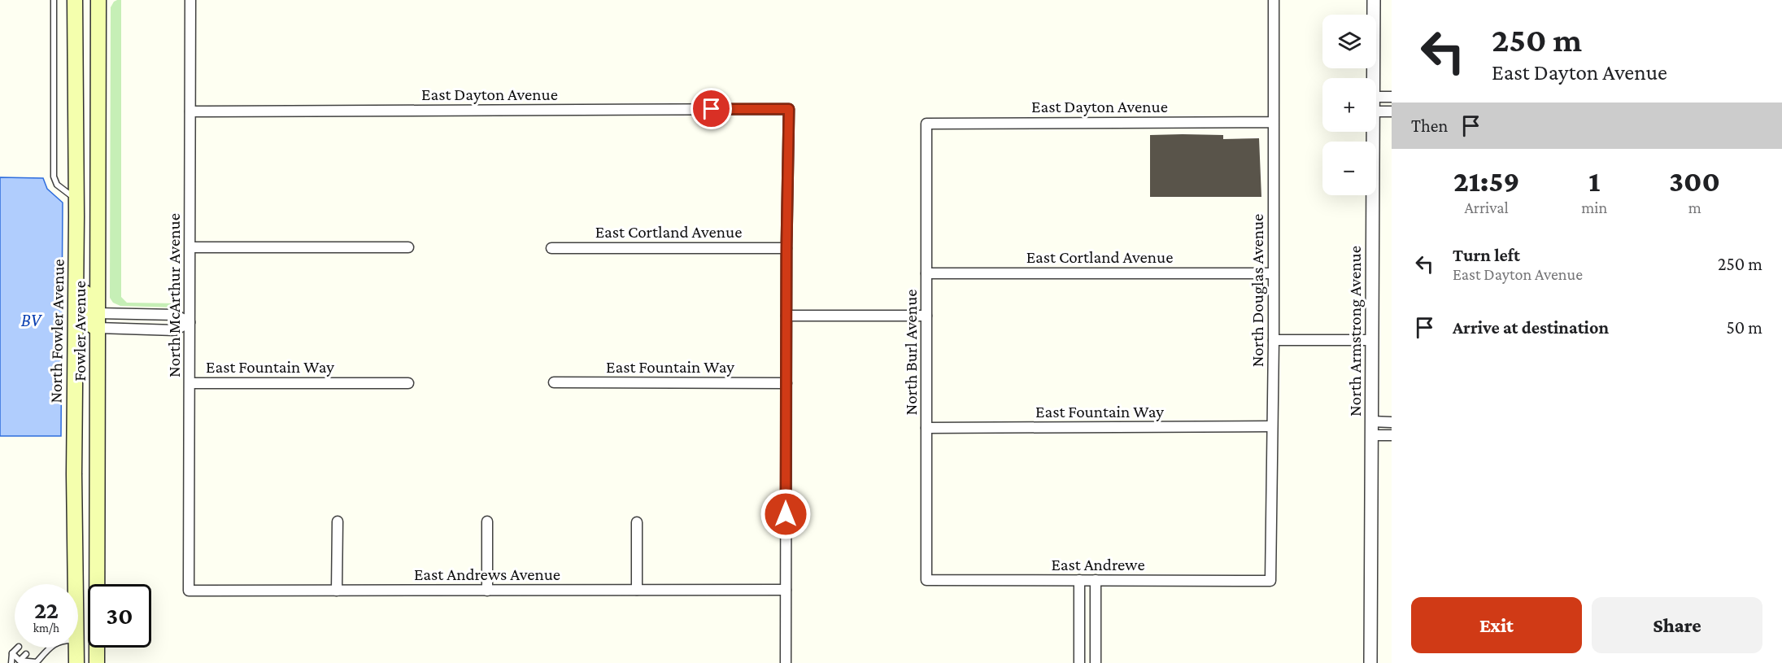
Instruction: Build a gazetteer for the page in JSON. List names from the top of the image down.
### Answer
{
  "streets": {
    "main road": ["North Fowler Avenue", "Fowler Avenue"],
    "street": [
      "East Dayton Avenue",
      "East Cortland Avenue",
      "North Douglas Avenue",
      "North McArthur Avenue",
      "North Armstrong Avenue",
      "North Burl Avenue",
      "East Fountain Way",
      "East Andrewe",
      "East Andrews Avenue"
    ]
  },
  "crossings": [
    ["East Dayton Avenue", "East Cortland Avenue"],
    ["East Dayton Avenue", "North Douglas Avenue"],
    ["East Dayton Avenue", "North McArthur Avenue"],
    ["East Dayton Avenue", "North Burl Avenue"],
    ["East Cortland Avenue", "North Douglas Avenue"],
    ["East Cortland Avenue", "North Burl Avenue"],
    ["North Douglas Avenue", "East Fountain Way"],
    ["North Douglas Avenue", "East Andrewe"],
    ["North McArthur Avenue", "East Fountain Way"],
    ["North McArthur Avenue", "East Andrews Avenue"],
    ["North Burl Avenue", "East Fountain Way"],
    ["North Burl Avenue", "East Andrewe"]
  ],
  "water": ["BV"],
  "page": {
    "turn": ["250 m", "East Dayton Avenue"],
    "map_buttons": ["+", "−"],
    "then": "Then",
    "eta": [
      "21:59",
      "Arrival",
      "1",
      "min",
      "300",
      "m"
    ],
    "list": [
      {
        "name": "Turn left",
        "note": "East Dayton Avenue",
        "value": "250 m"
      },
      {
        "name": "Arrive at destination",
        "value": "50 m"
      }
    ],
    "speed": "22 km/h",
    "limit": "30",
    "buttons": ["Exit", "Share"]
  }
}
